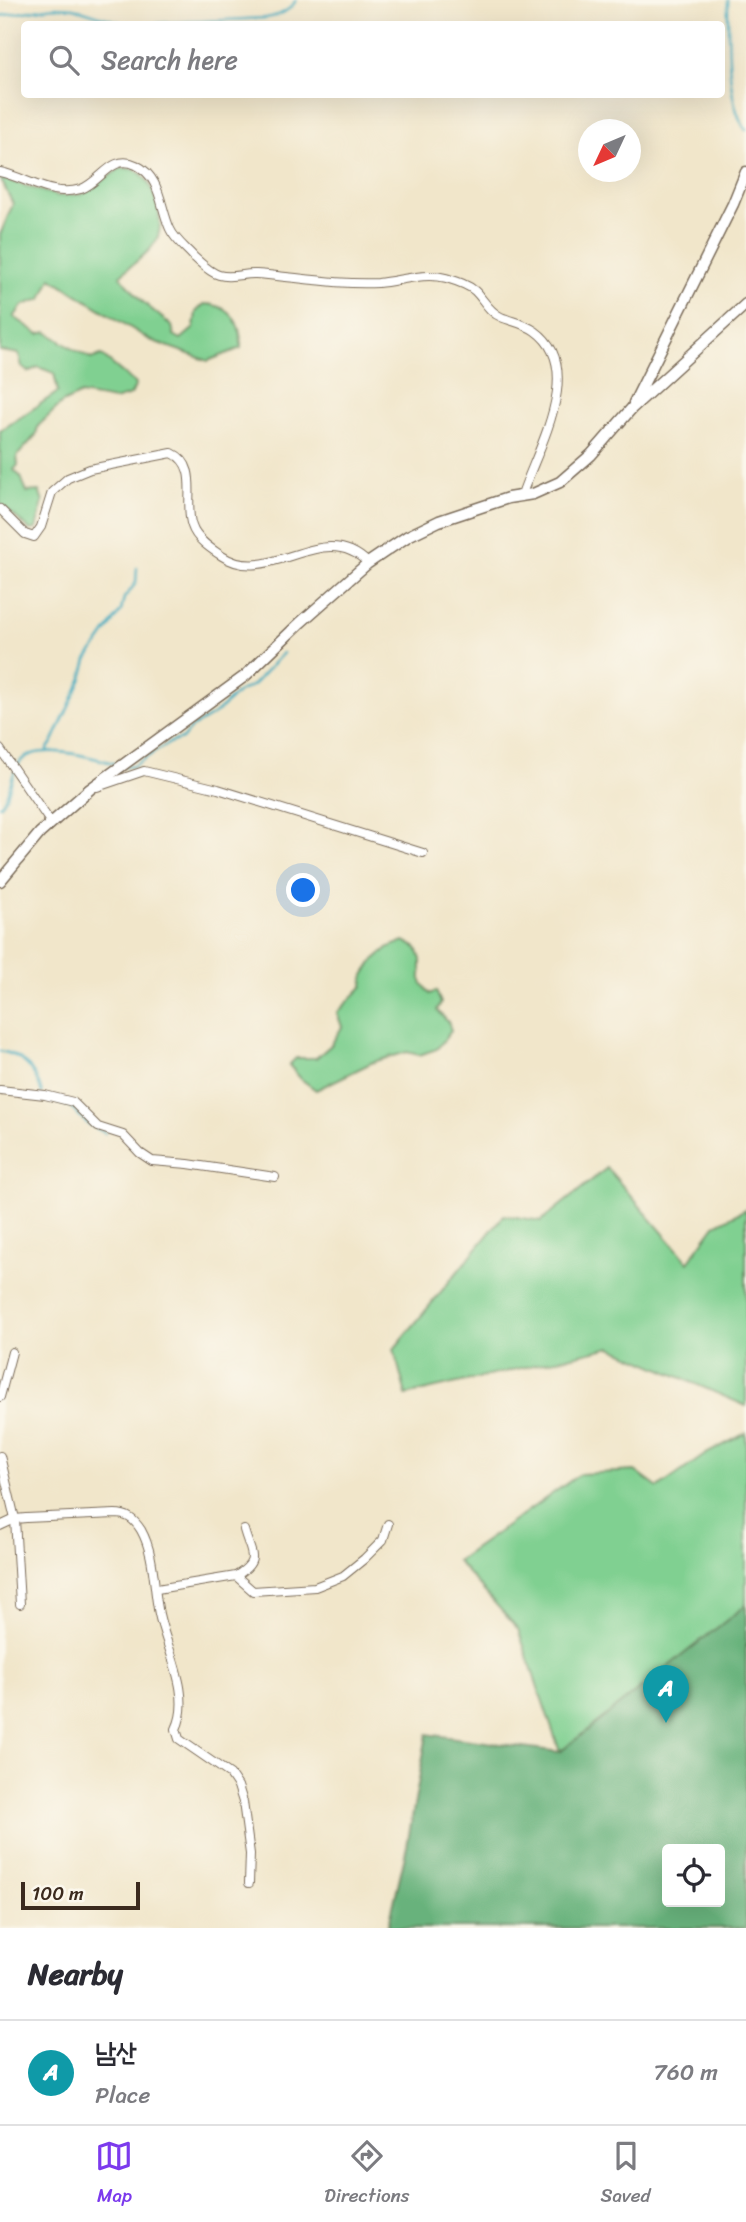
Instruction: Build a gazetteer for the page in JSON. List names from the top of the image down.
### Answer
{
  "scale_bar": "100 m",
  "north": "bottom left",
  "page": {
    "search": "Search here",
    "pins": "A",
    "scale": "100 m",
    "heading": "Nearby",
    "list": [
      {
        "mark": "A",
        "name": "남산",
        "note": "Place",
        "value": "760 m"
      }
    ],
    "nav": ["Map", "Directions", "Saved"]
  }
}
